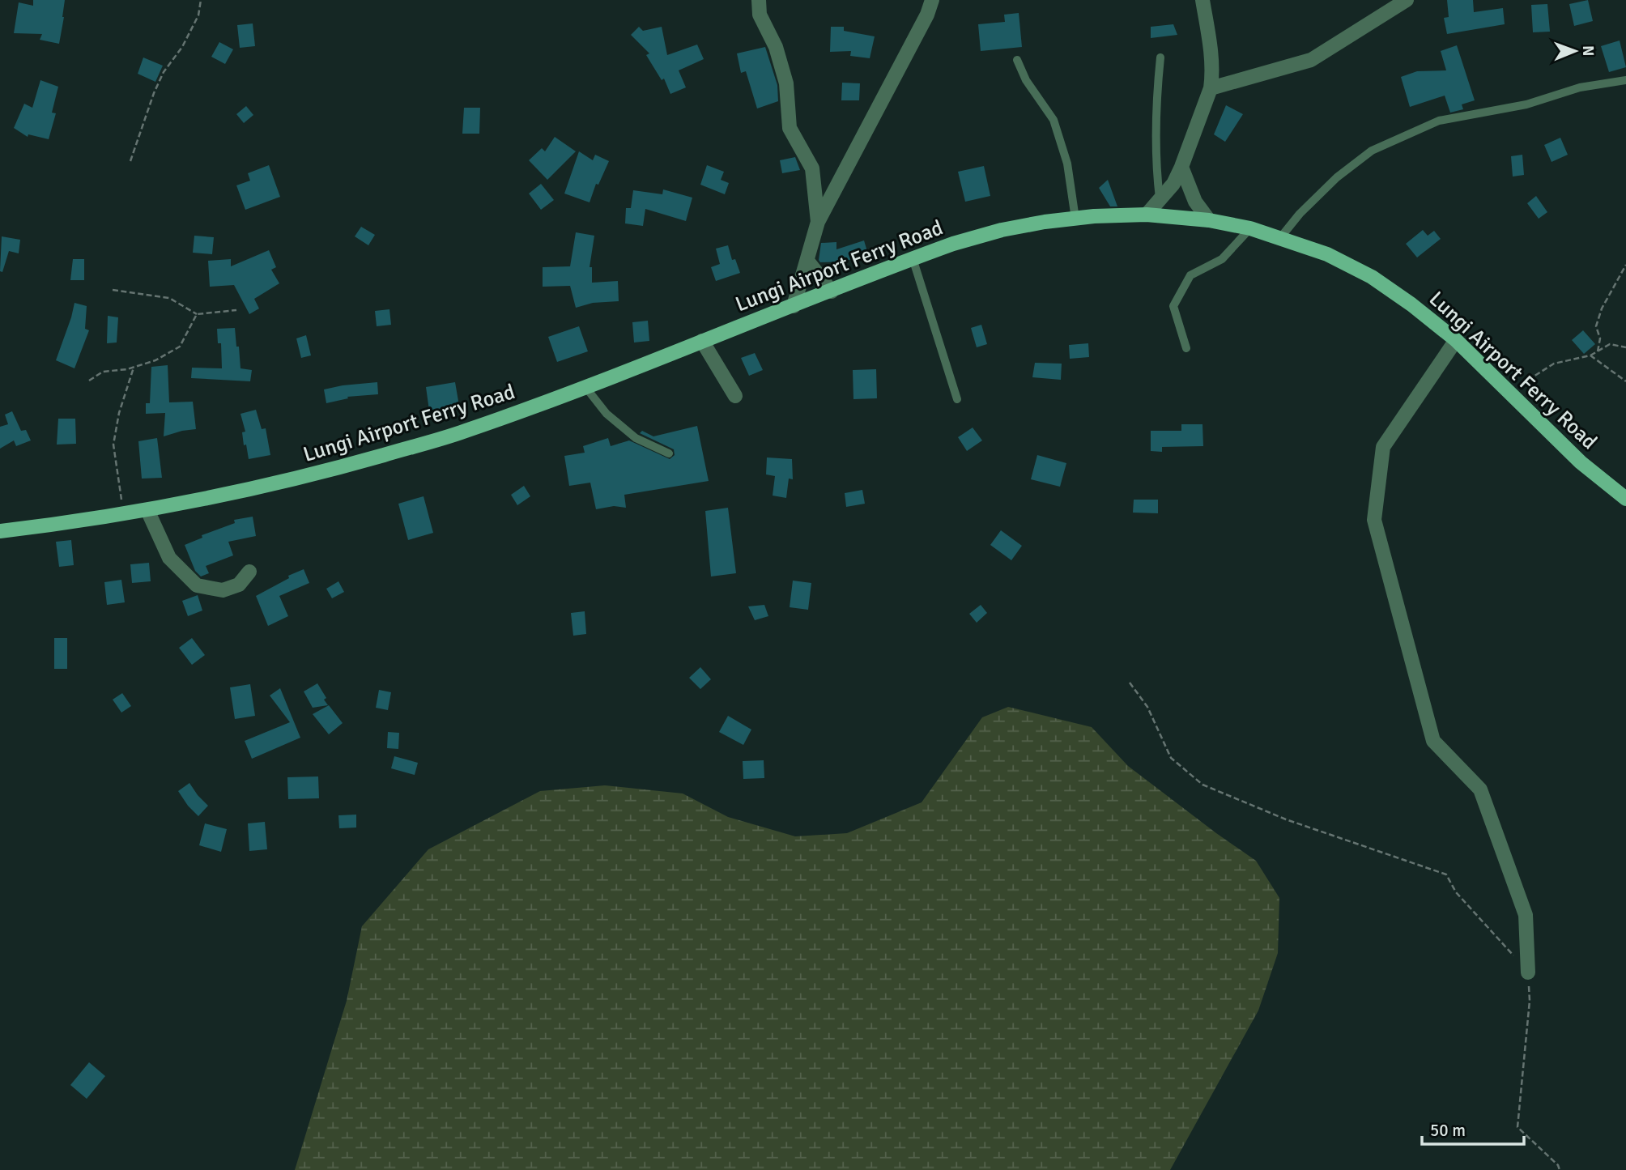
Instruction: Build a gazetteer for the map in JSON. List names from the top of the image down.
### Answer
{
  "streets": {
    "main road": ["Lungi Airport Ferry Road"]
  },
  "scale_bar": "50 m",
  "north": "right"
}
